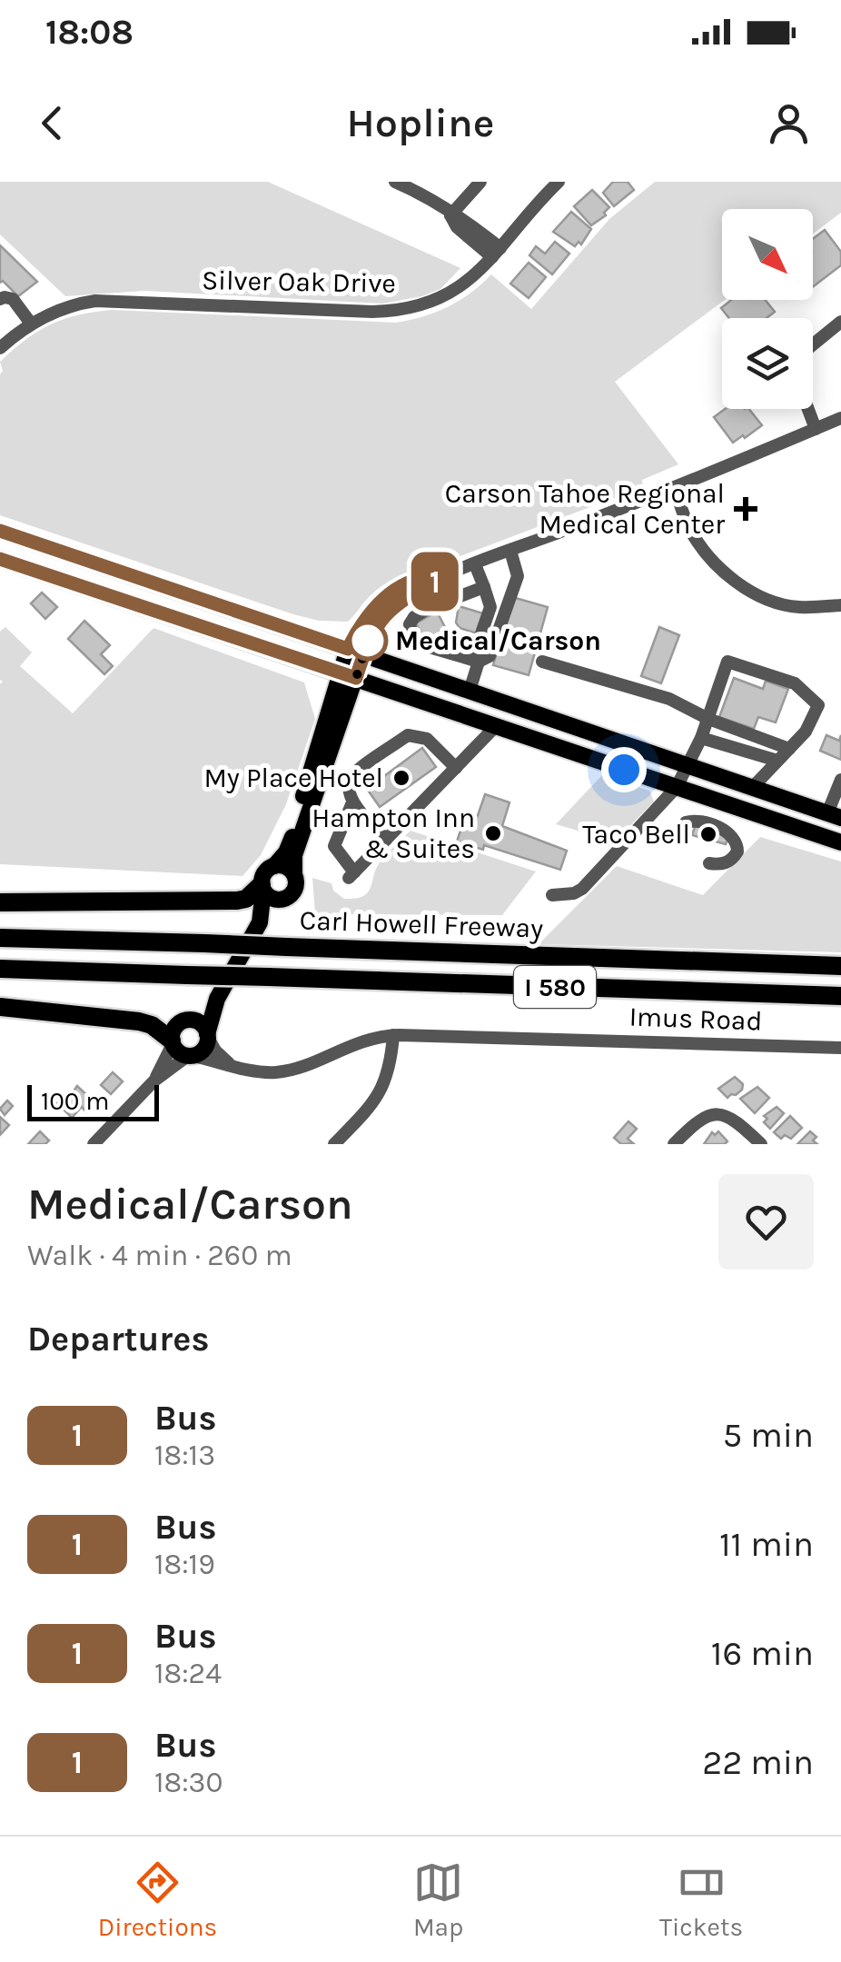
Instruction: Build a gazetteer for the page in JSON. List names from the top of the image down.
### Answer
{
  "streets": {
    "highway": ["Carl Howell Freeway", "I 580"],
    "street": ["Silver Oak Drive", "Imus Road"]
  },
  "places": {
    "health": ["Carson Tahoe Regional Medical Center"],
    "other": [
      "Medical/Carson",
      "My Place Hotel",
      "Hampton Inn & Suites",
      "Taco Bell"
    ]
  },
  "lines": ["bus line 1"],
  "scale_bar": "100 m",
  "north": "bottom right",
  "page": {
    "status": "18:08",
    "header": "Hopline",
    "on_map": "1",
    "scale": "100 m",
    "heading": [
      ["Medical/Carson", "Walk · 4 min · 260 m"],
      "Departures"
    ],
    "list": [
      {
        "mark": "1",
        "name": "Bus",
        "note": "18:13",
        "value": "5 min"
      },
      {
        "mark": "1",
        "name": "Bus",
        "note": "18:19",
        "value": "11 min"
      },
      {
        "mark": "1",
        "name": "Bus",
        "note": "18:24",
        "value": "16 min"
      },
      {
        "mark": "1",
        "name": "Bus",
        "note": "18:30",
        "value": "22 min"
      }
    ],
    "tabs": ["Directions", "Map", "Tickets"]
  }
}
